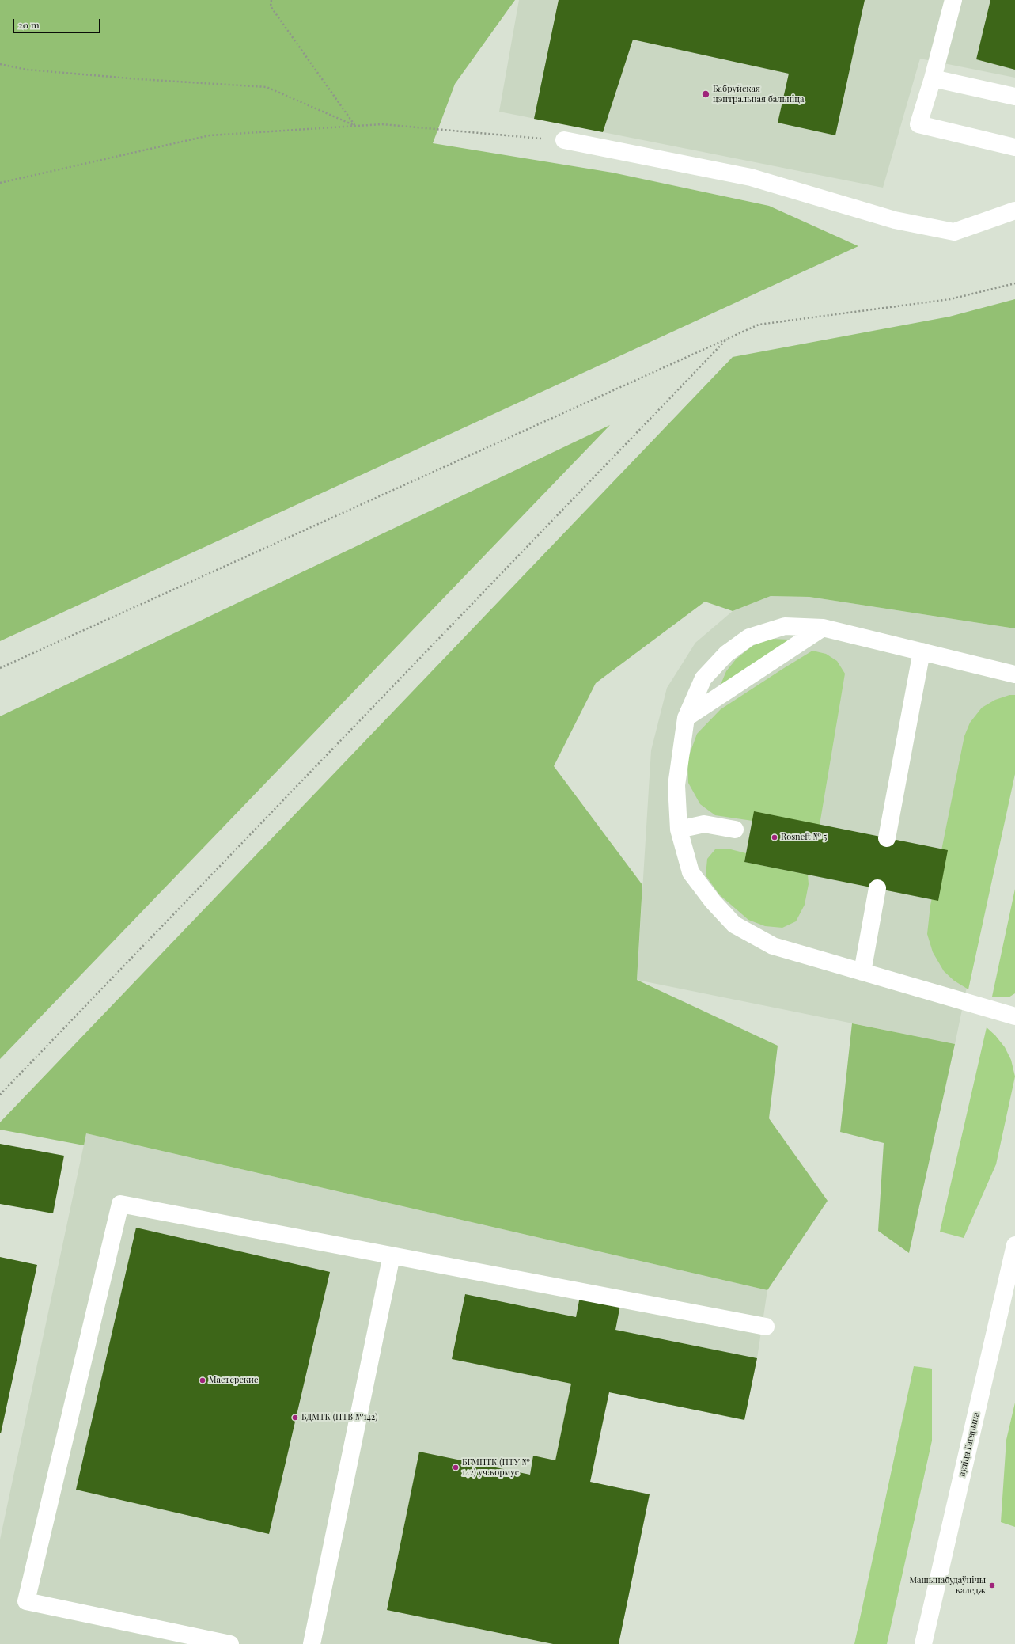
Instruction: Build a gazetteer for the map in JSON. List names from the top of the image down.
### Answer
{
  "streets": {
    "main road": ["вуліца Гагарына"]
  },
  "places": [
    "Бабруйская цэнтральная бальніца",
    "Rosneft № 5",
    "Мастерские",
    "БДМТК (ПТВ №142)",
    "БГМПТК (ПТУ № 142) уч.кормус",
    "Машынабудаўнічы каледж"
  ],
  "scale_bar": "20 m"
}
